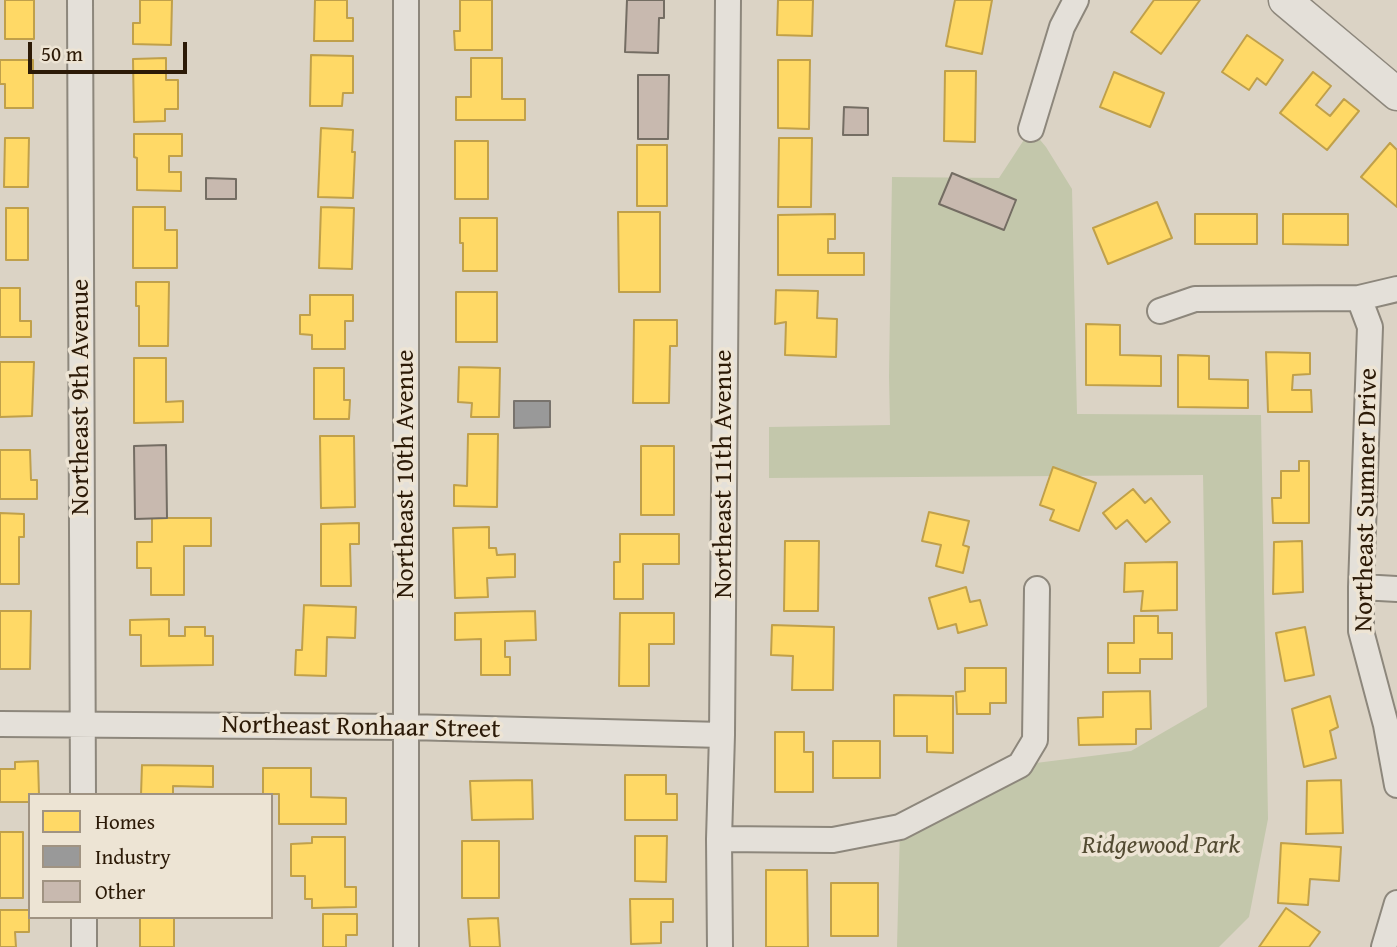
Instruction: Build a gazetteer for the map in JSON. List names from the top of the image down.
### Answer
{
  "streets": {
    "street": [
      "Northeast 9th Avenue",
      "Northeast 10th Avenue",
      "Northeast 11th Avenue",
      "Northeast Sumner Drive",
      "Northeast Ronhaar Street"
    ]
  },
  "crossings": [
    ["Northeast 9th Avenue", "Northeast Ronhaar Street"],
    ["Northeast 10th Avenue", "Northeast Ronhaar Street"],
    ["Northeast 11th Avenue", "Northeast Ronhaar Street"]
  ],
  "parks": ["Ridgewood Park"],
  "legend": ["Homes", "Industry", "Other"],
  "scale_bar": "50 m"
}
